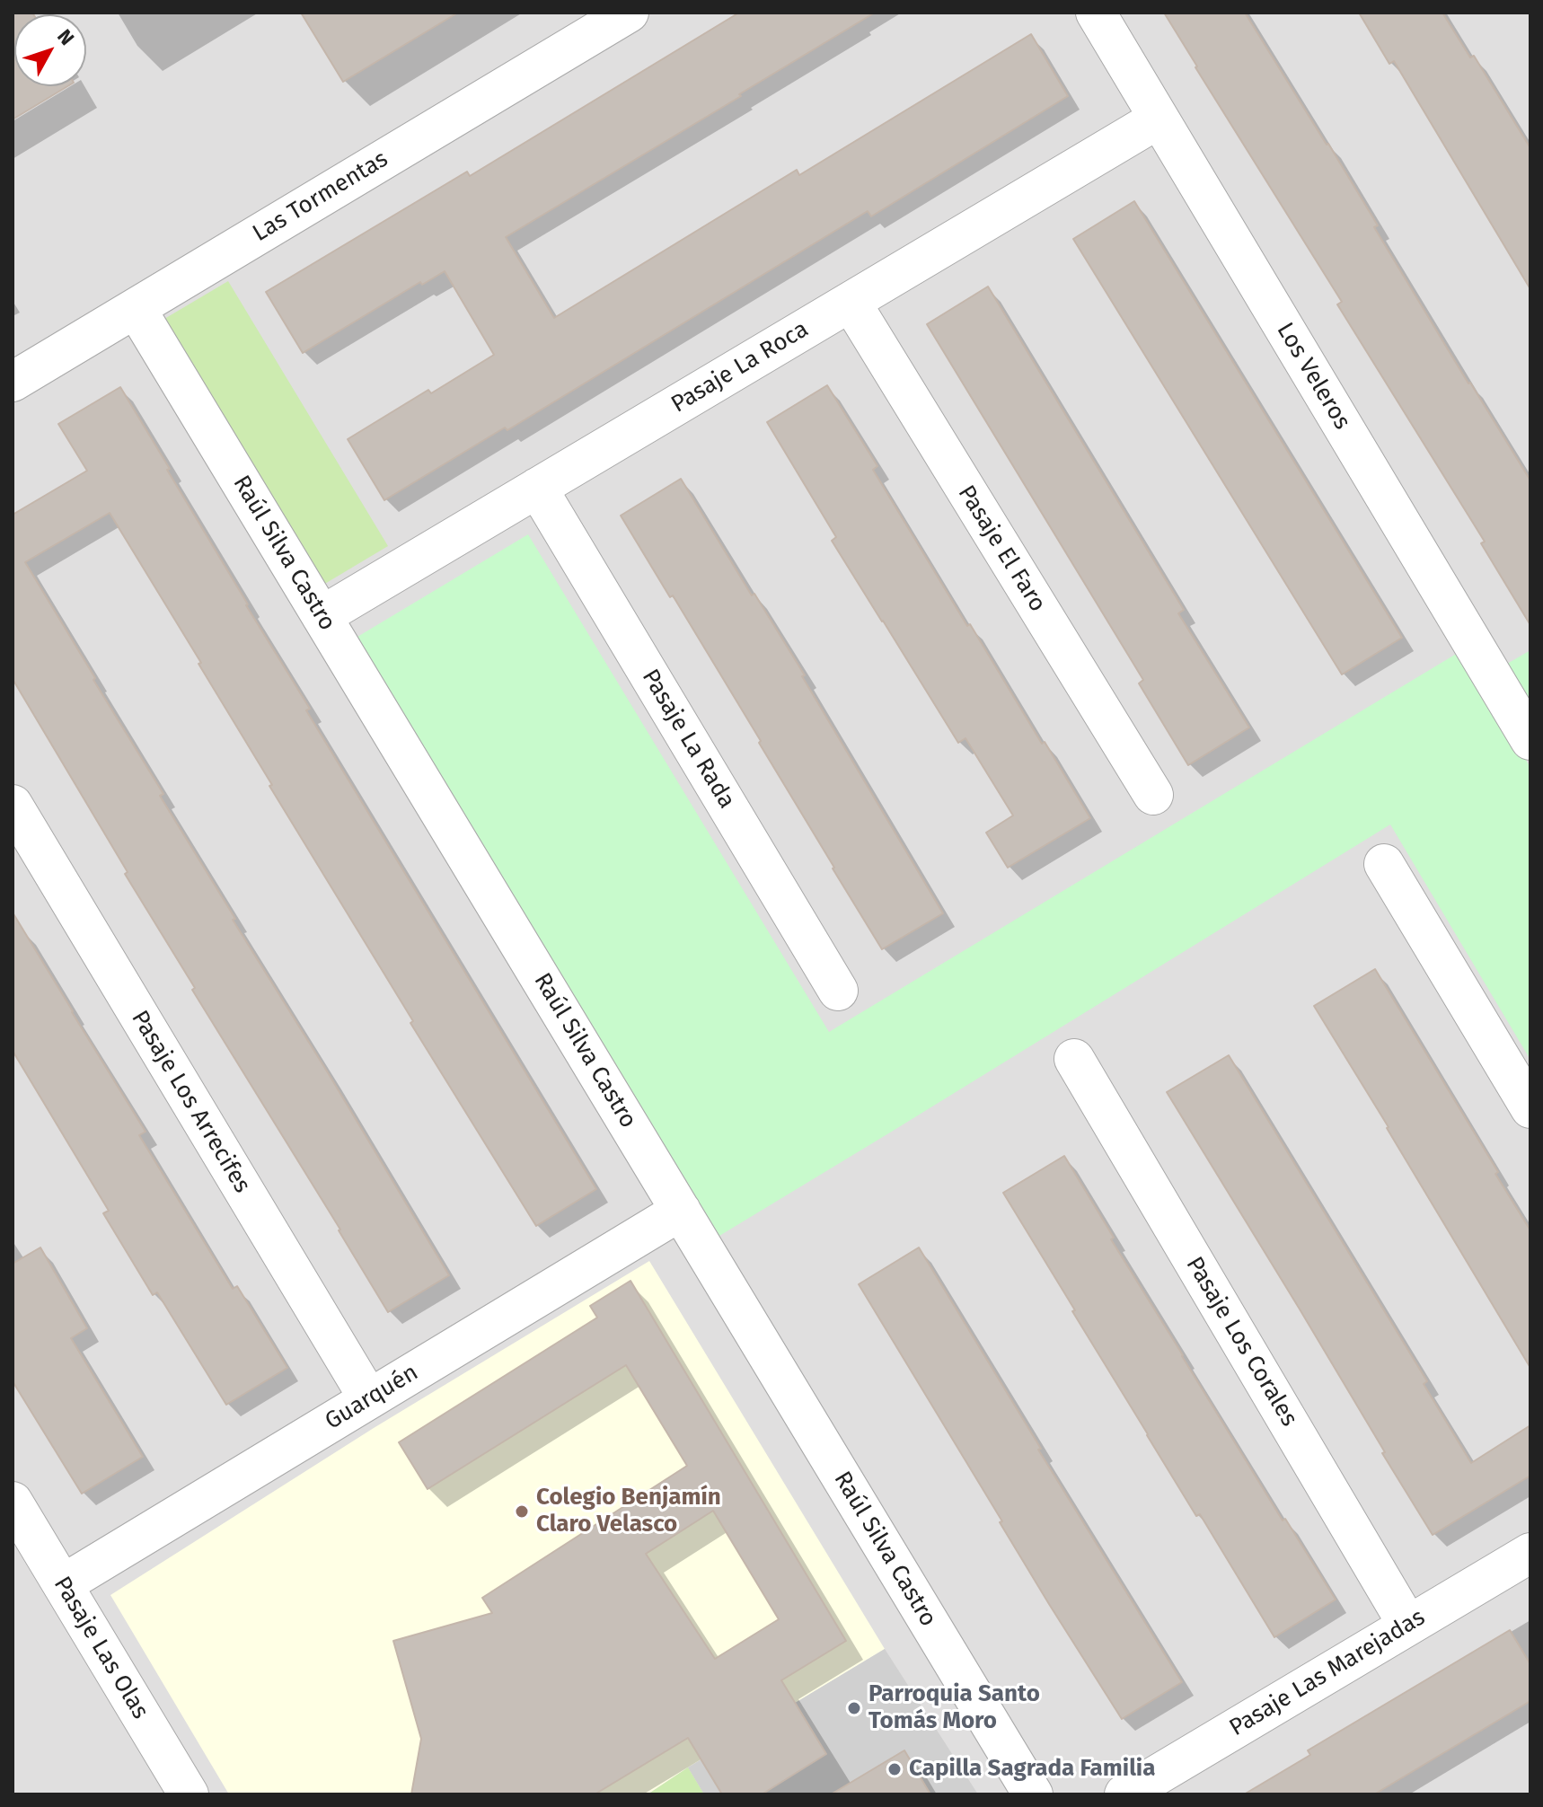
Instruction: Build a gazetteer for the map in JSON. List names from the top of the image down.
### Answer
{
  "streets": {
    "street": [
      "Las Tormentas",
      "Pasaje La Roca",
      "Los Veleros",
      "Pasaje El Faro",
      "Raúl Silva Castro",
      "Pasaje La Rada",
      "Pasaje Los Arrecifes",
      "Pasaje Los Corales",
      "Guarquén",
      "Pasaje Las Olas",
      "Pasaje Las Marejadas"
    ]
  },
  "crossings": [
    ["Las Tormentas", "Raúl Silva Castro"],
    ["Pasaje La Roca", "Los Veleros"],
    ["Pasaje La Roca", "Pasaje El Faro"],
    ["Pasaje La Roca", "Raúl Silva Castro"],
    ["Pasaje La Roca", "Pasaje La Rada"],
    ["Raúl Silva Castro", "Guarquén"],
    ["Pasaje Los Arrecifes", "Guarquén"],
    ["Pasaje Los Corales", "Pasaje Las Marejadas"],
    ["Guarquén", "Pasaje Las Olas"]
  ],
  "places": ["Colegio Benjamín Claro Velasco", "Parroquia Santo Tomás Moro", "Capilla Sagrada Familia"],
  "north": "top right"
}
